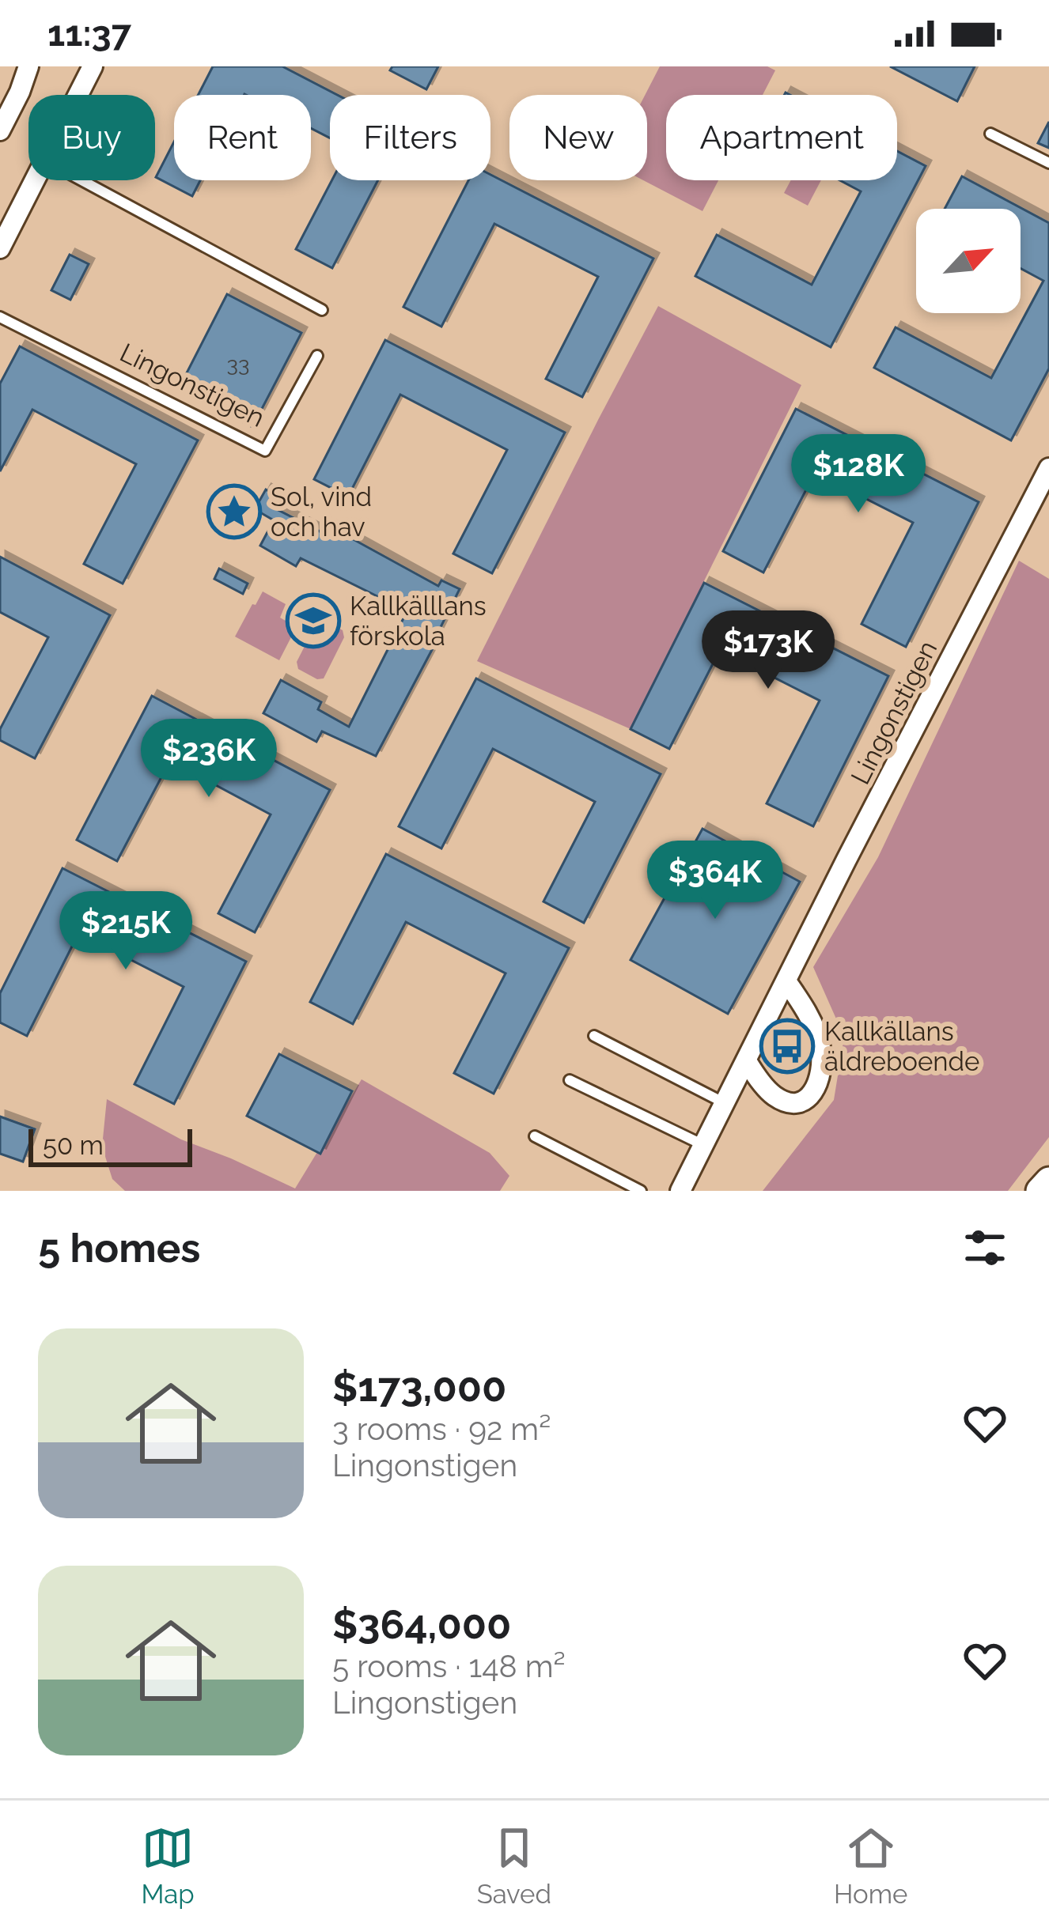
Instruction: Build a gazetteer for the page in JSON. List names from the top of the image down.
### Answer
{
  "streets": {
    "street": ["Lingonstigen"]
  },
  "places": {
    "place": ["Sol, vind och hav"],
    "school or university": ["Kallkälllans förskola"],
    "bus stop": ["Kallkällans äldreboende"]
  },
  "house_numbers": ["33"],
  "scale_bar": "50 m",
  "north": "top right",
  "page": {
    "status": "11:37",
    "chip": [
      "Buy",
      "Rent",
      "Filters",
      "New",
      "Apartment"
    ],
    "price": [
      "$128K",
      "$173K",
      "$236K",
      "$364K",
      "$215K"
    ],
    "scale": "50 m",
    "heading": "5 homes",
    "list": [
      {
        "name": "$173,000",
        "note": "3 rooms · 92 m² · Lingonstigen"
      },
      {
        "name": "$364,000",
        "note": "5 rooms · 148 m² · Lingonstigen"
      }
    ],
    "tabs": ["Map", "Saved", "Home"]
  }
}
